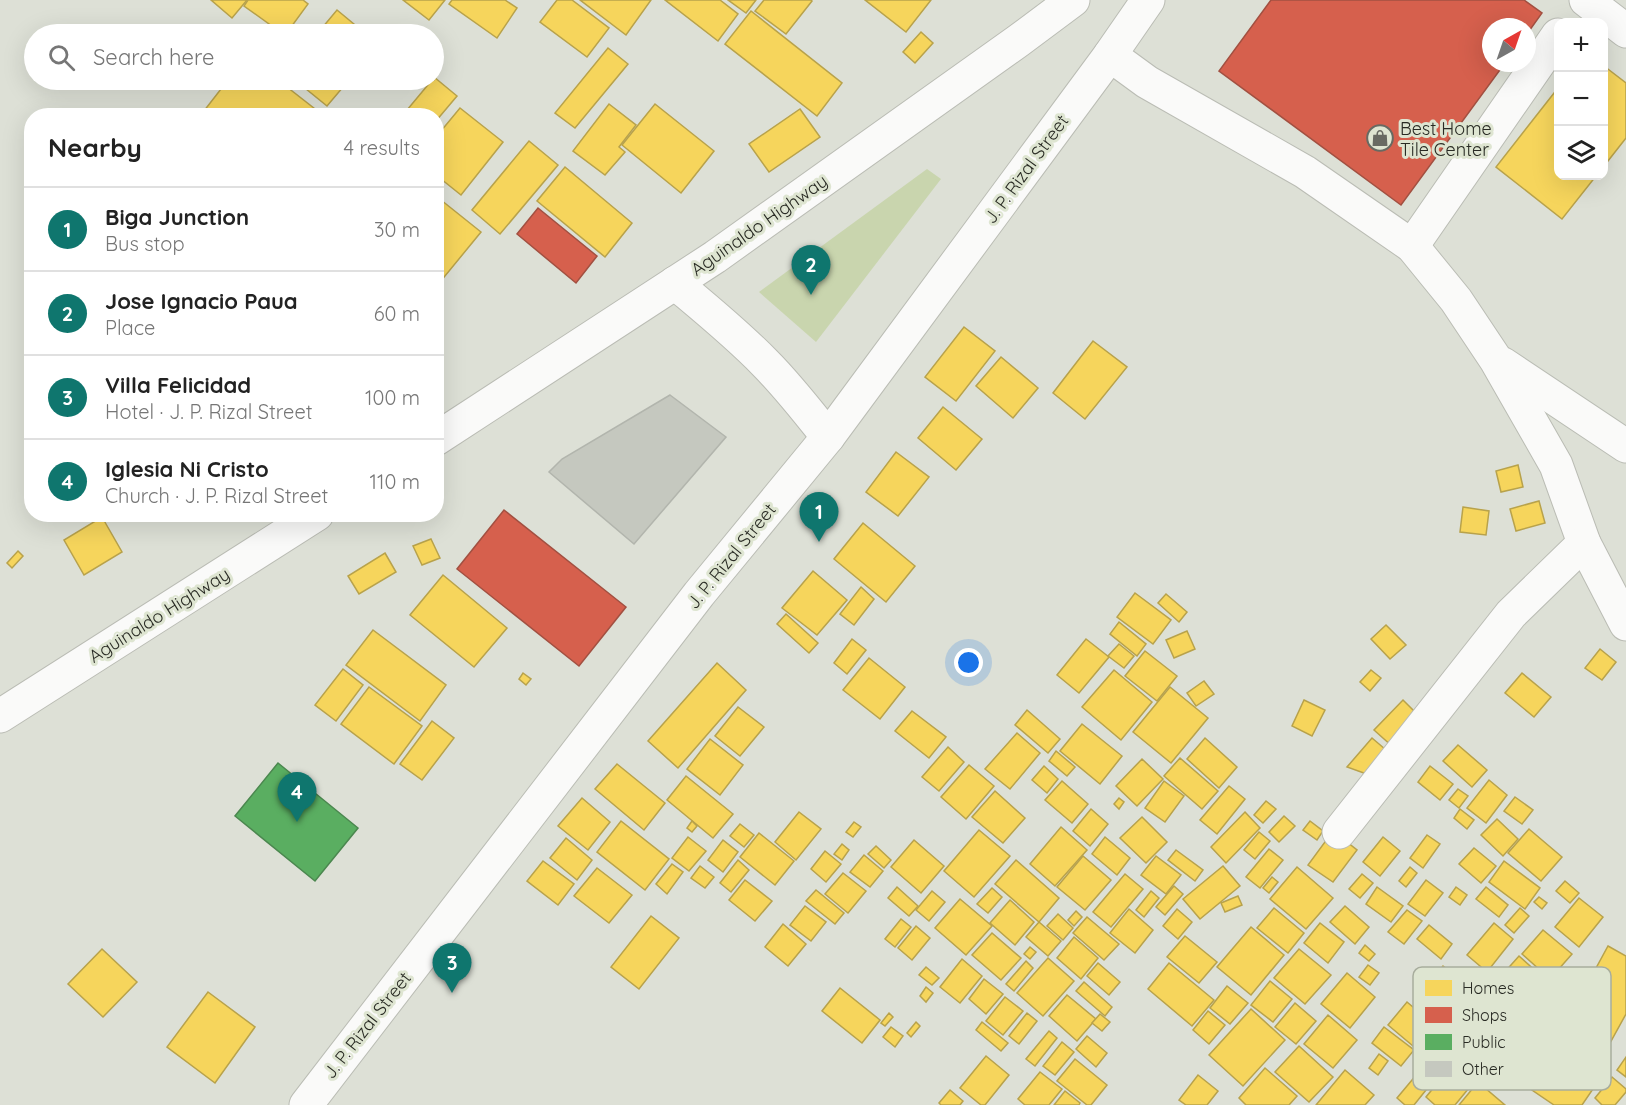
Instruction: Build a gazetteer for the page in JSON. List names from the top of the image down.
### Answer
{
  "streets": {
    "main road": ["J. P. Rizal Street", "Aguinaldo Highway"]
  },
  "places": {
    "shop": ["Best Home Tile Center"]
  },
  "legend": [
    "Homes",
    "Shops",
    "Public",
    "Other"
  ],
  "north": "top right",
  "page": {
    "map_buttons": ["+", "−"],
    "search": "Search here",
    "heading": ["Nearby", "4 results"],
    "list": [
      {
        "mark": "1",
        "name": "Biga Junction",
        "note": "Bus stop",
        "value": "30 m"
      },
      {
        "mark": "2",
        "name": "Jose Ignacio Paua",
        "note": "Place",
        "value": "60 m"
      },
      {
        "mark": "3",
        "name": "Villa Felicidad",
        "note": "Hotel · J. P. Rizal Street",
        "value": "100 m"
      },
      {
        "mark": "4",
        "name": "Iglesia Ni Cristo",
        "note": "Church · J. P. Rizal Street",
        "value": "110 m"
      }
    ],
    "pins": [
      "2",
      "1",
      "4",
      "3"
    ]
  }
}
